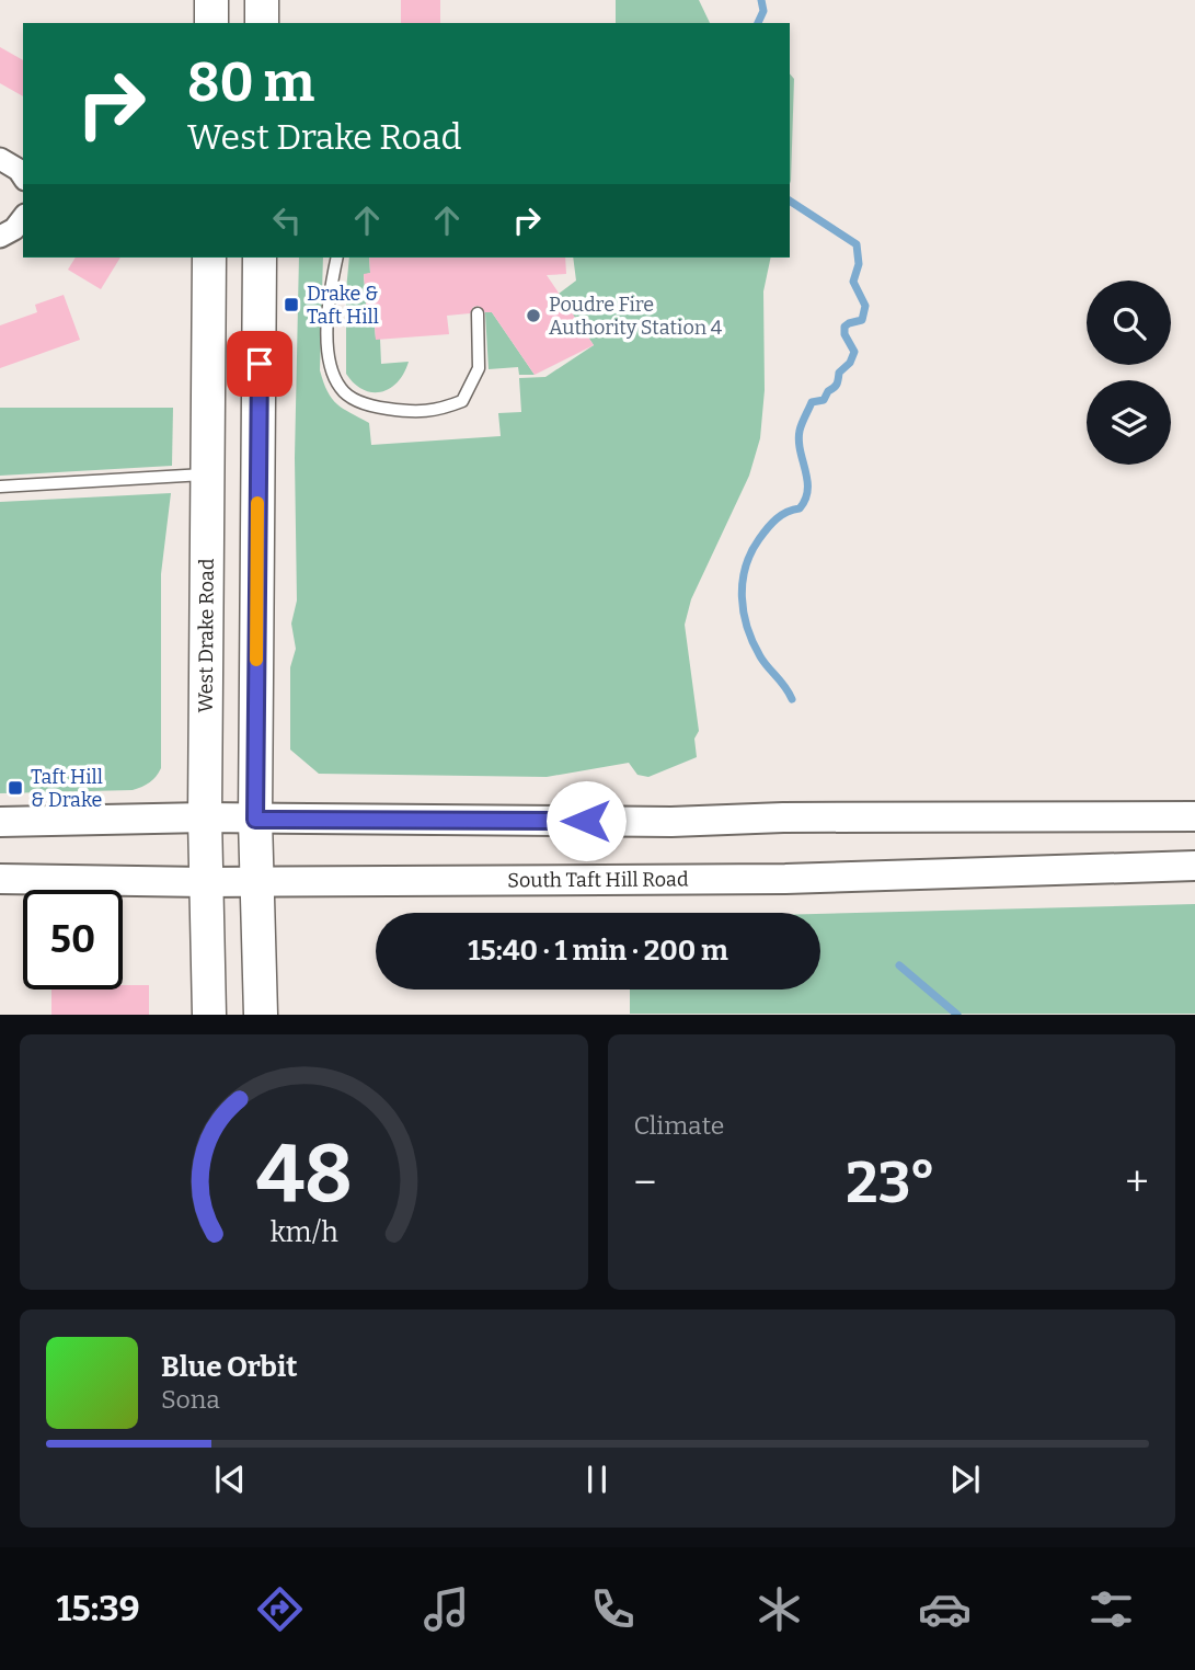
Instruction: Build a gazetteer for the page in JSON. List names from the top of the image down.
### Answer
{
  "streets": {
    "main road": ["West Drake Road", "South Taft Hill Road"]
  },
  "crossings": [
    ["West Drake Road", "South Taft Hill Road"]
  ],
  "places": {
    "transit": ["Drake & Taft Hill", "Taft Hill & Drake"],
    "other": ["Poudre Fire Authority Station 4"]
  },
  "page": {
    "turn": ["80 m", "West Drake Road"],
    "limit": "50",
    "trip": "15:40 · 1 min · 200 m",
    "tile": "Climate",
    "heat": ["−", "23°", "+"],
    "song": ["Blue Orbit", "Sona"],
    "tabs": "15:39",
    "gauge": ["48", "km/h"]
  }
}
